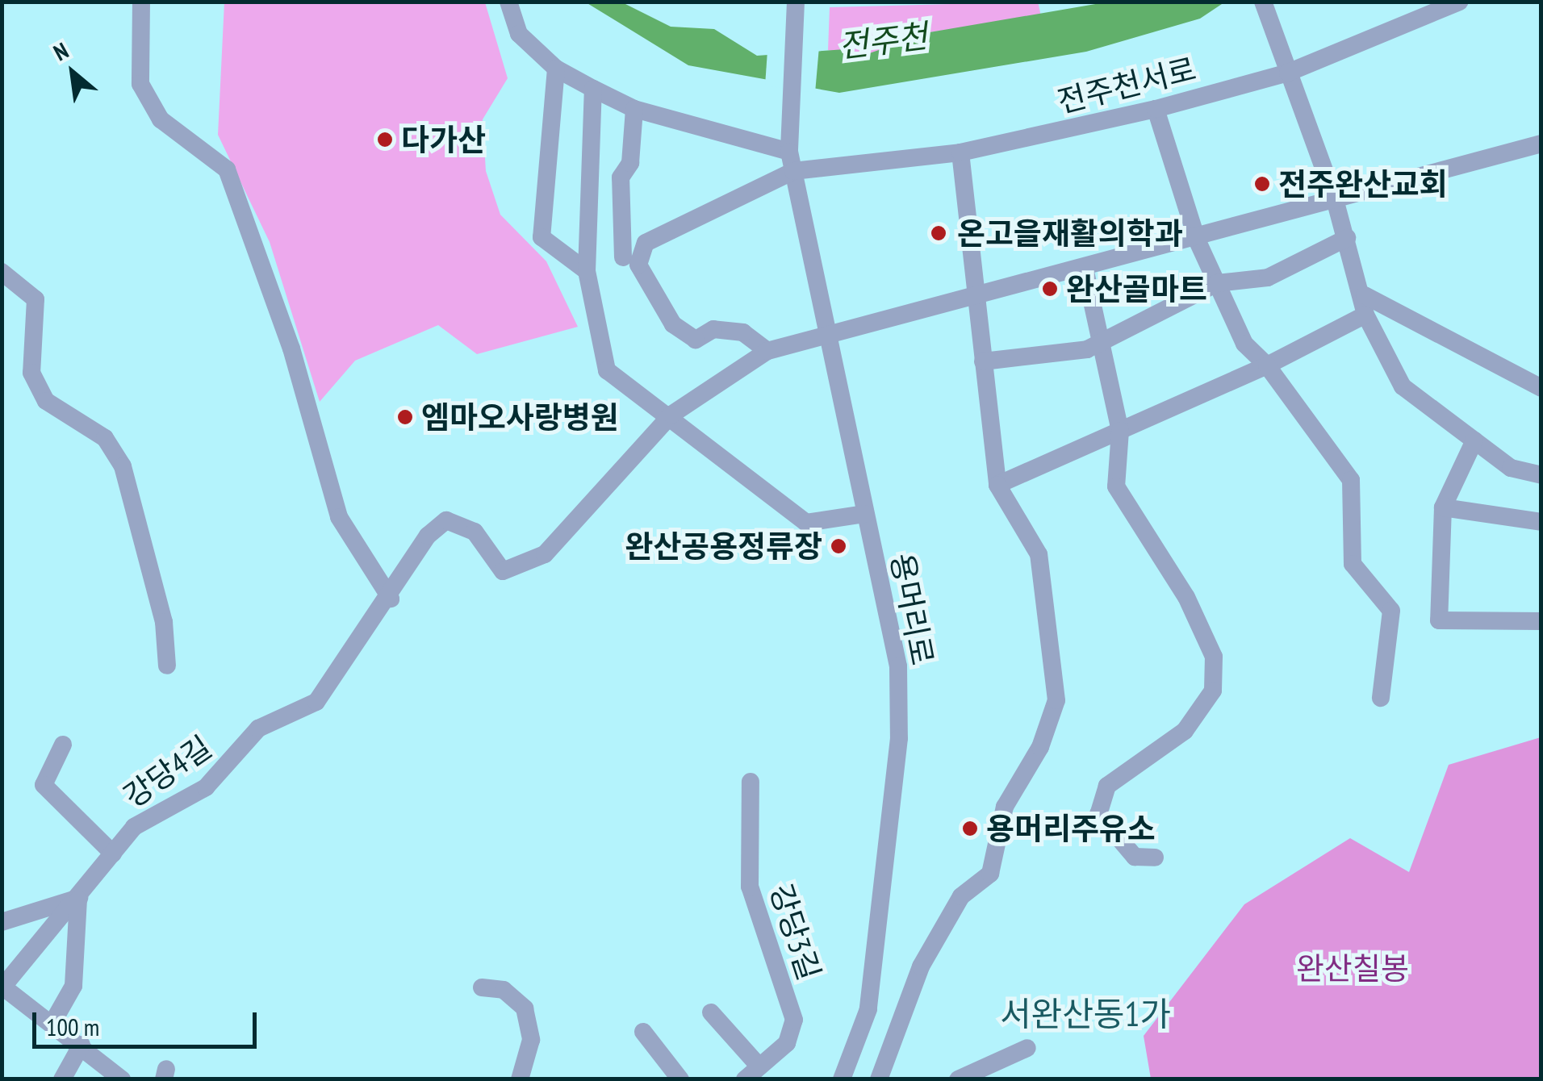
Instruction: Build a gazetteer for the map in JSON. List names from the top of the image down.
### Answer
{
  "streets": {
    "street": [
      "전주천서로",
      "용머리로",
      "강당4길",
      "강당3길"
    ]
  },
  "crossings": [
    ["전주천서로", "용머리로"]
  ],
  "districts": ["서완산동1가"],
  "water": ["전주천"],
  "parks": ["완산칠봉"],
  "places": [
    "다가산",
    "전주완산교회",
    "온고을재활의학과",
    "완산골마트",
    "엠마오사랑병원",
    "완산공용정류장",
    "용머리주유소"
  ],
  "scale_bar": "100 m",
  "north": "top left"
}
